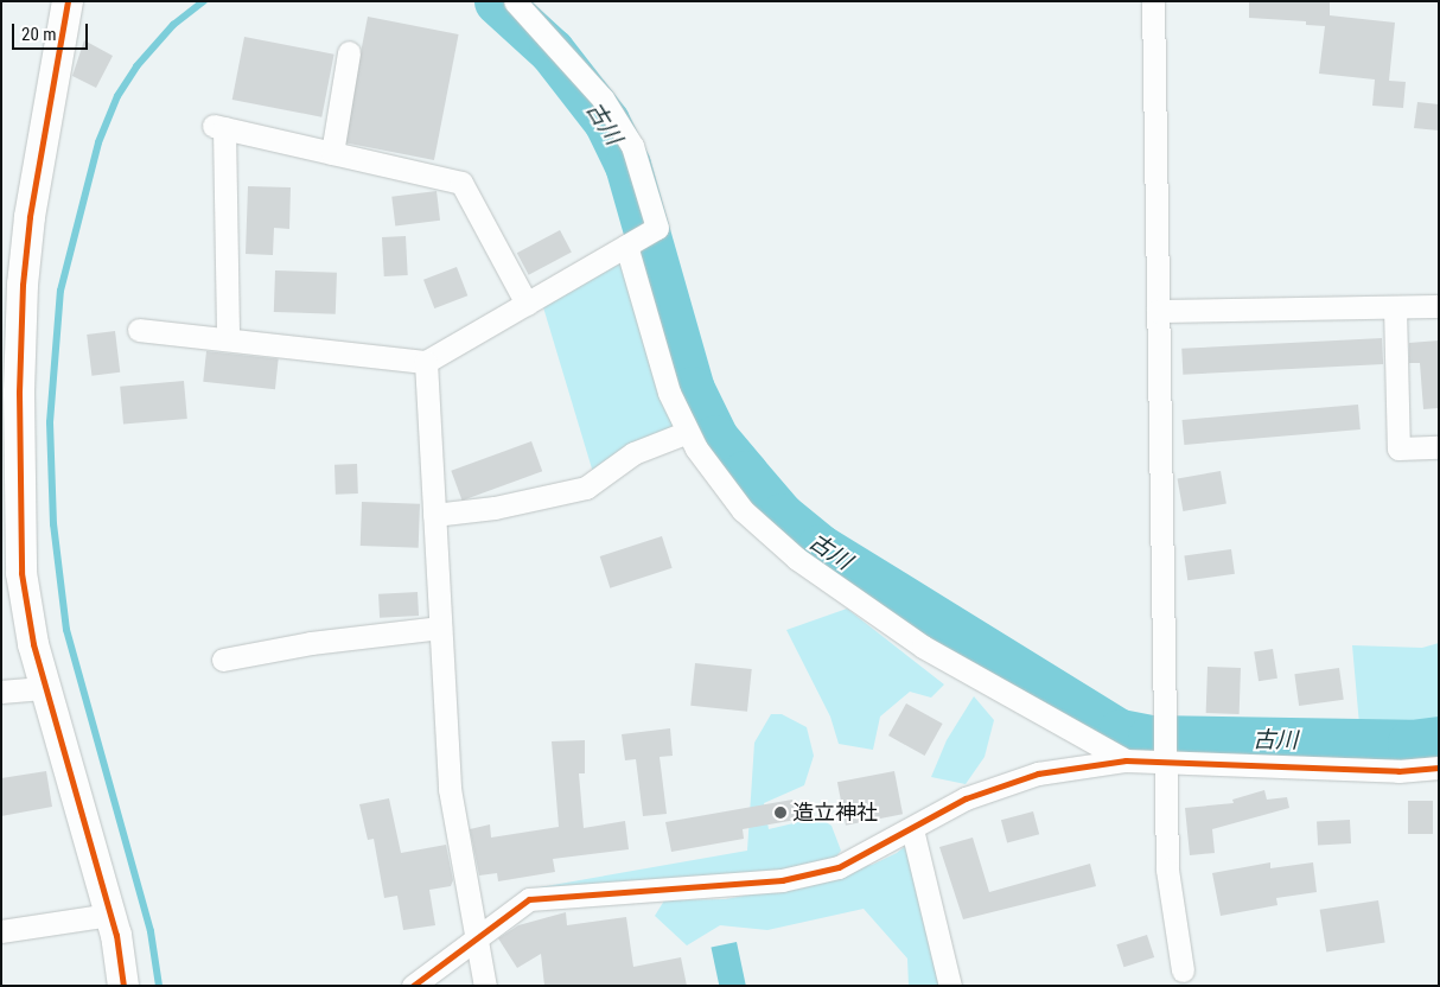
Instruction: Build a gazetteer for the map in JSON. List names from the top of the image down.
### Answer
{
  "water": ["古川"],
  "places": ["造立神社"],
  "scale_bar": "20 m"
}
